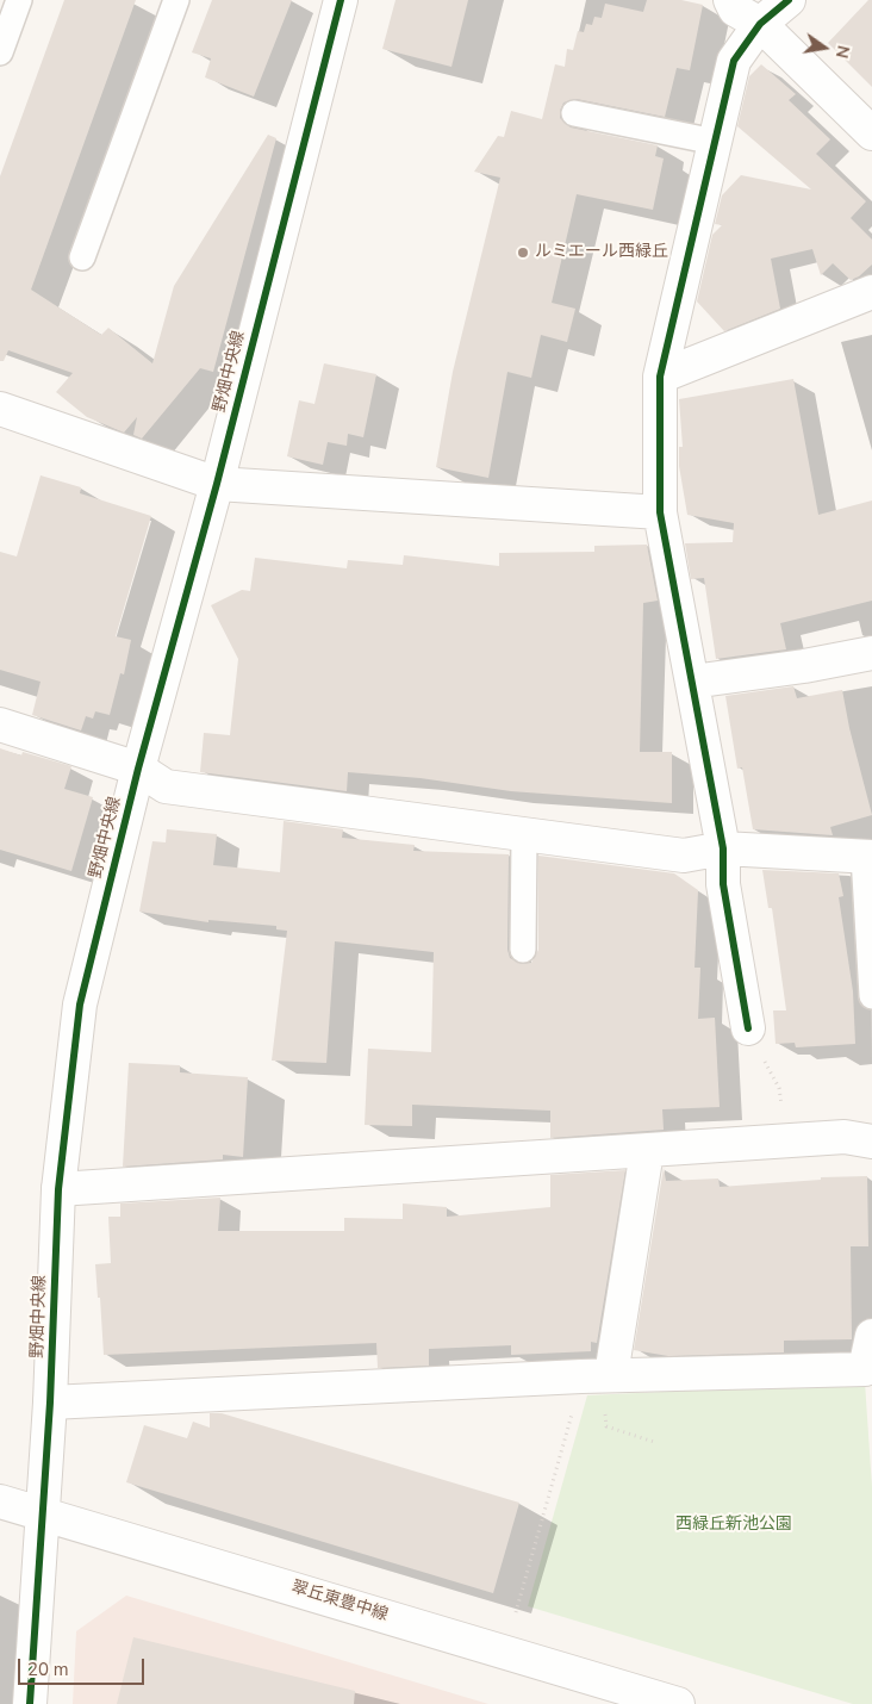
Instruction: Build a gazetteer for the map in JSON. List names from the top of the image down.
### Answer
{
  "streets": {
    "street": ["野畑中央線", "翠丘東豊中線"]
  },
  "crossings": [
    ["野畑中央線", "翠丘東豊中線"]
  ],
  "parks": ["西緑丘新池公園"],
  "places": ["ルミエール西緑丘"],
  "scale_bar": "20 m",
  "north": "right"
}
